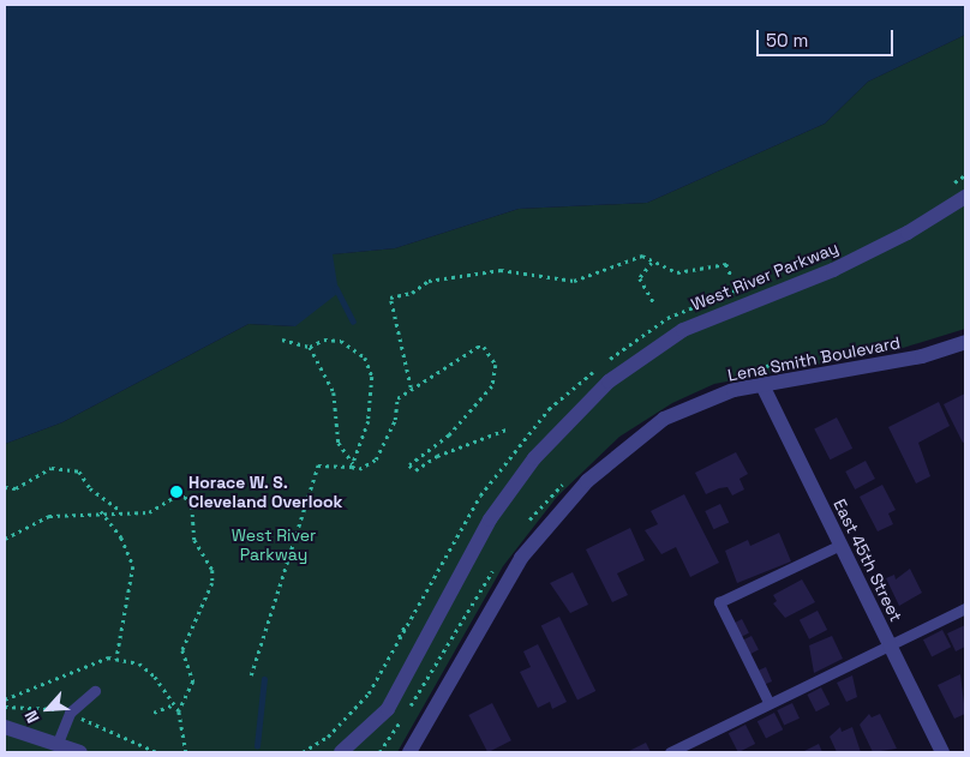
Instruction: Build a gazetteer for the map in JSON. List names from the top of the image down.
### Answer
{
  "streets": {
    "street": ["West River Parkway", "Lena Smith Boulevard", "East 45th Street"]
  },
  "crossings": [
    ["Lena Smith Boulevard", "East 45th Street"]
  ],
  "parks": ["West River Parkway"],
  "places": ["Horace W. S. Cleveland Overlook"],
  "scale_bar": "50 m",
  "north": "bottom left"
}
